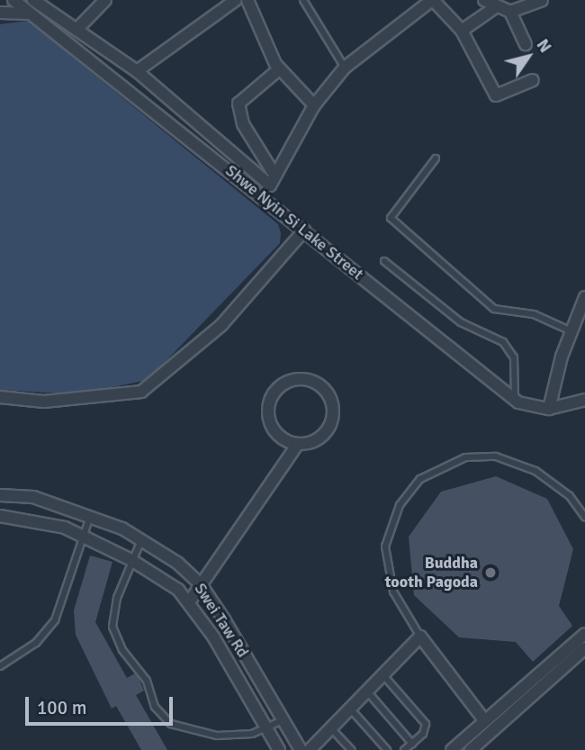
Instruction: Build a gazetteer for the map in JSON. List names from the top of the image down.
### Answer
{
  "streets": {
    "street": ["Shwe Nyin Si Lake Street", "Swei Taw Rd"]
  },
  "places": ["Buddha tooth Pagoda"],
  "scale_bar": "100 m",
  "north": "top right"
}
